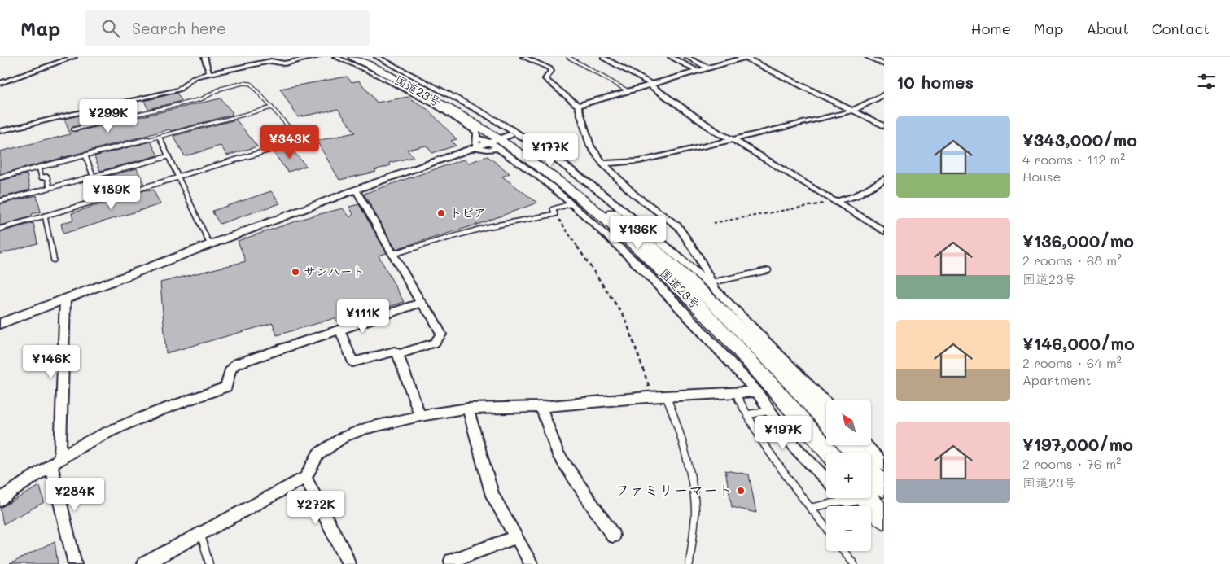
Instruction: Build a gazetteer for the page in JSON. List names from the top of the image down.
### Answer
{
  "streets": {
    "highway": ["国道23号"]
  },
  "places": ["トピア", "サンハート", "ファミリーマート"],
  "north": "top left",
  "page": {
    "header": "Map",
    "search": "Search here",
    "nav": [
      "Home",
      "Map",
      "About",
      "Contact"
    ],
    "heading": "10 homes",
    "price": [
      "¥299K",
      "¥343K",
      "¥177K",
      "¥189K",
      "¥136K",
      "¥111K",
      "¥146K",
      "¥197K",
      "¥284K",
      "¥272K"
    ],
    "list": [
      {
        "name": "¥343,000/mo",
        "note": "4 rooms · 112 m² · House"
      },
      {
        "name": "¥136,000/mo",
        "note": "2 rooms · 68 m² · 国道23号"
      },
      {
        "name": "¥146,000/mo",
        "note": "2 rooms · 64 m² · Apartment"
      },
      {
        "name": "¥197,000/mo",
        "note": "2 rooms · 76 m² · 国道23号"
      }
    ],
    "map_buttons": ["+", "−"]
  }
}
